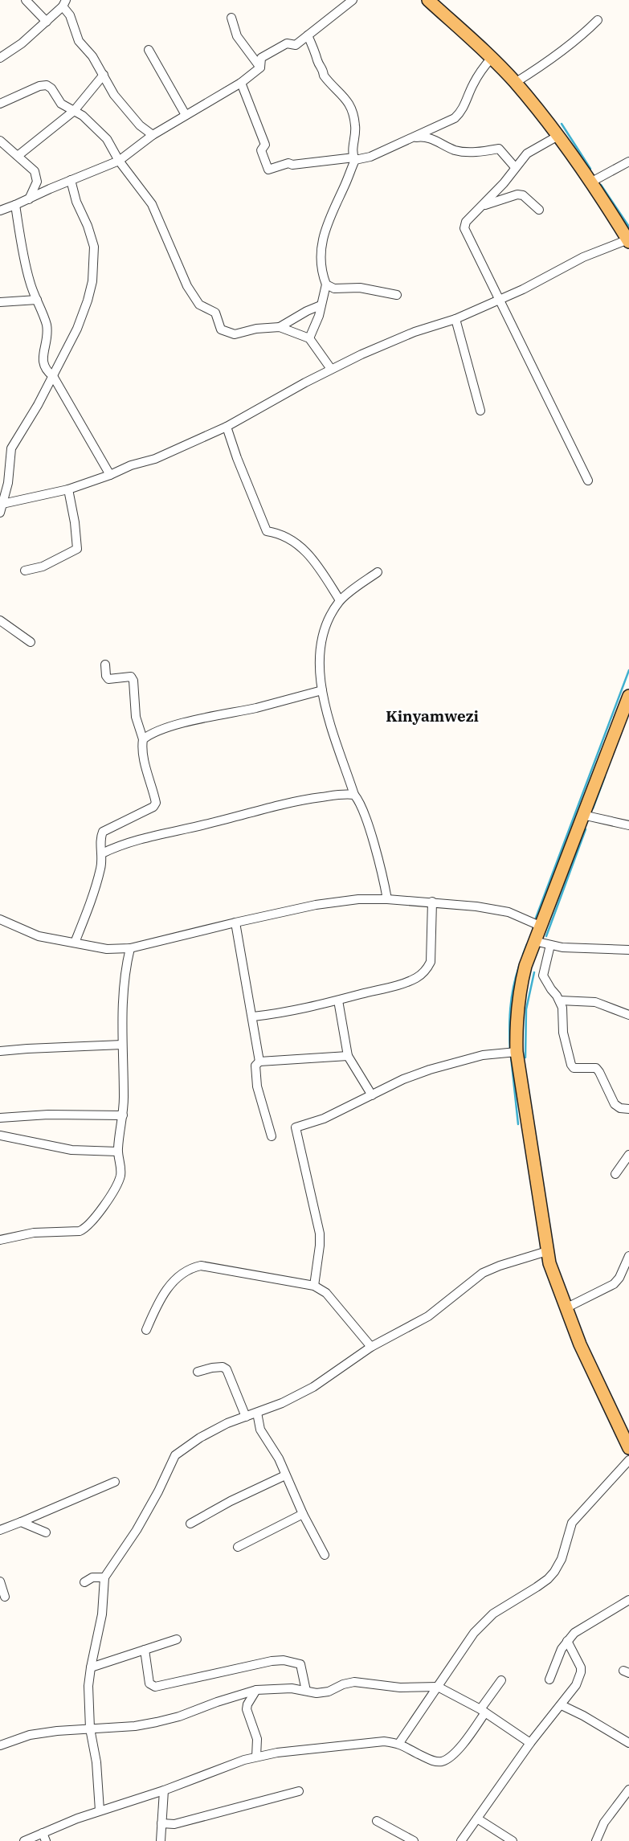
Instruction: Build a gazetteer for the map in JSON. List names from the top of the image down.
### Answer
{
  "districts": ["Kinyamwezi"]
}
